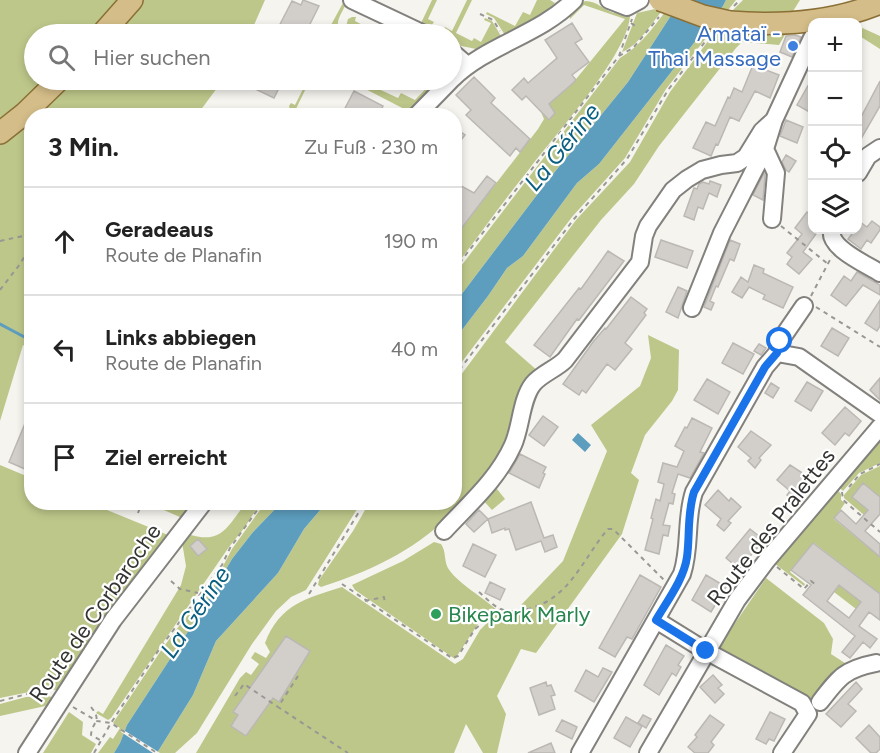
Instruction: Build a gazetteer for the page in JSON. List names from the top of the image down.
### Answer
{
  "streets": {
    "street": ["Route des Pralettes", "Route de Corbaroche"]
  },
  "water": ["La Gérine"],
  "places": ["Amataï - Thai Massage", "Bikepark Marly"],
  "page": {
    "map_buttons": ["+", "−"],
    "search": "Hier suchen",
    "heading": ["3 Min.", "Zu Fuß · 230 m"],
    "list": [
      ["Geradeaus", "Route de Planafin", "190 m"],
      ["Links abbiegen", "Route de Planafin", "40 m"],
      "Ziel erreicht"
    ]
  }
}
